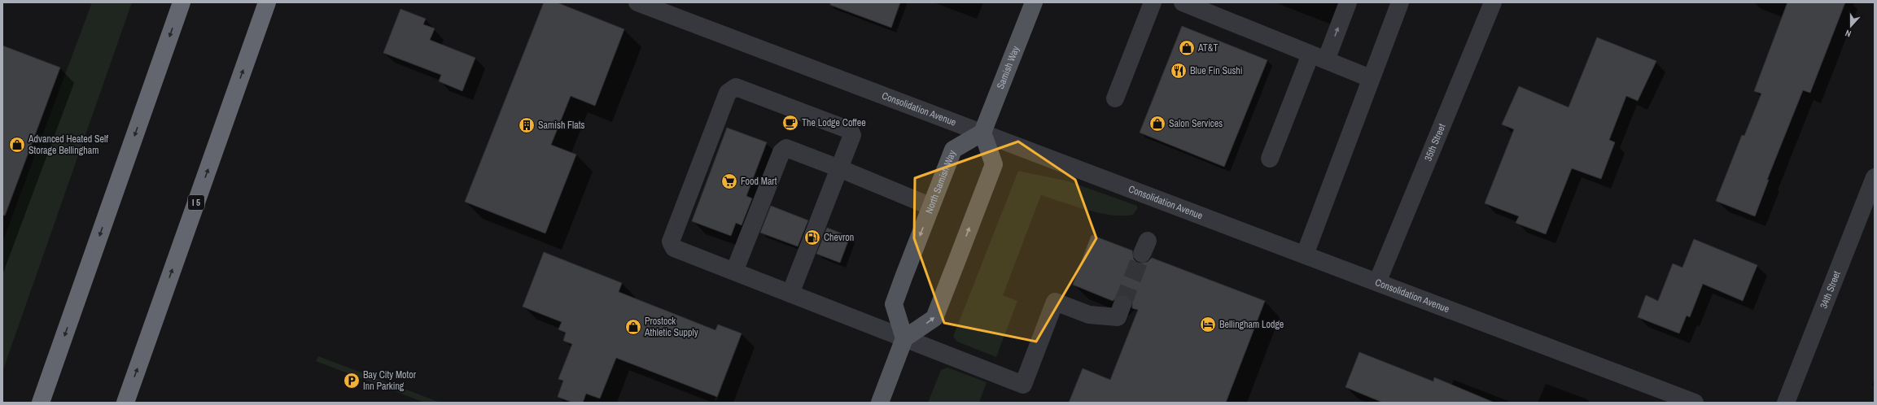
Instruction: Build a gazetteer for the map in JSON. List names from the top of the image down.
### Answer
{
  "streets": {
    "highway": ["I 5"],
    "main road": ["Samish Way", "North Samish Way"],
    "street": ["Consolidation Avenue", "35th Street", "34th Street"]
  },
  "crossings": [
    ["Samish Way", "Consolidation Avenue"],
    ["Samish Way", "North Samish Way"],
    ["Consolidation Avenue", "35th Street"],
    ["Consolidation Avenue", "North Samish Way"]
  ],
  "places": {
    "shop": [
      "AT&T",
      "Salon Services",
      "Advanced Heated Self Storage Bellingham",
      "Prostock Athletic Supply"
    ],
    "restaurant": ["Blue Fin Sushi"],
    "cafe": ["The Lodge Coffee"],
    "building": ["Samish Flats"],
    "supermarket": ["Food Mart"],
    "fuel station": ["Chevron"],
    "hotel": ["Bellingham Lodge"],
    "parking": ["Bay City Motor Inn Parking"]
  },
  "north": "bottom"
}
